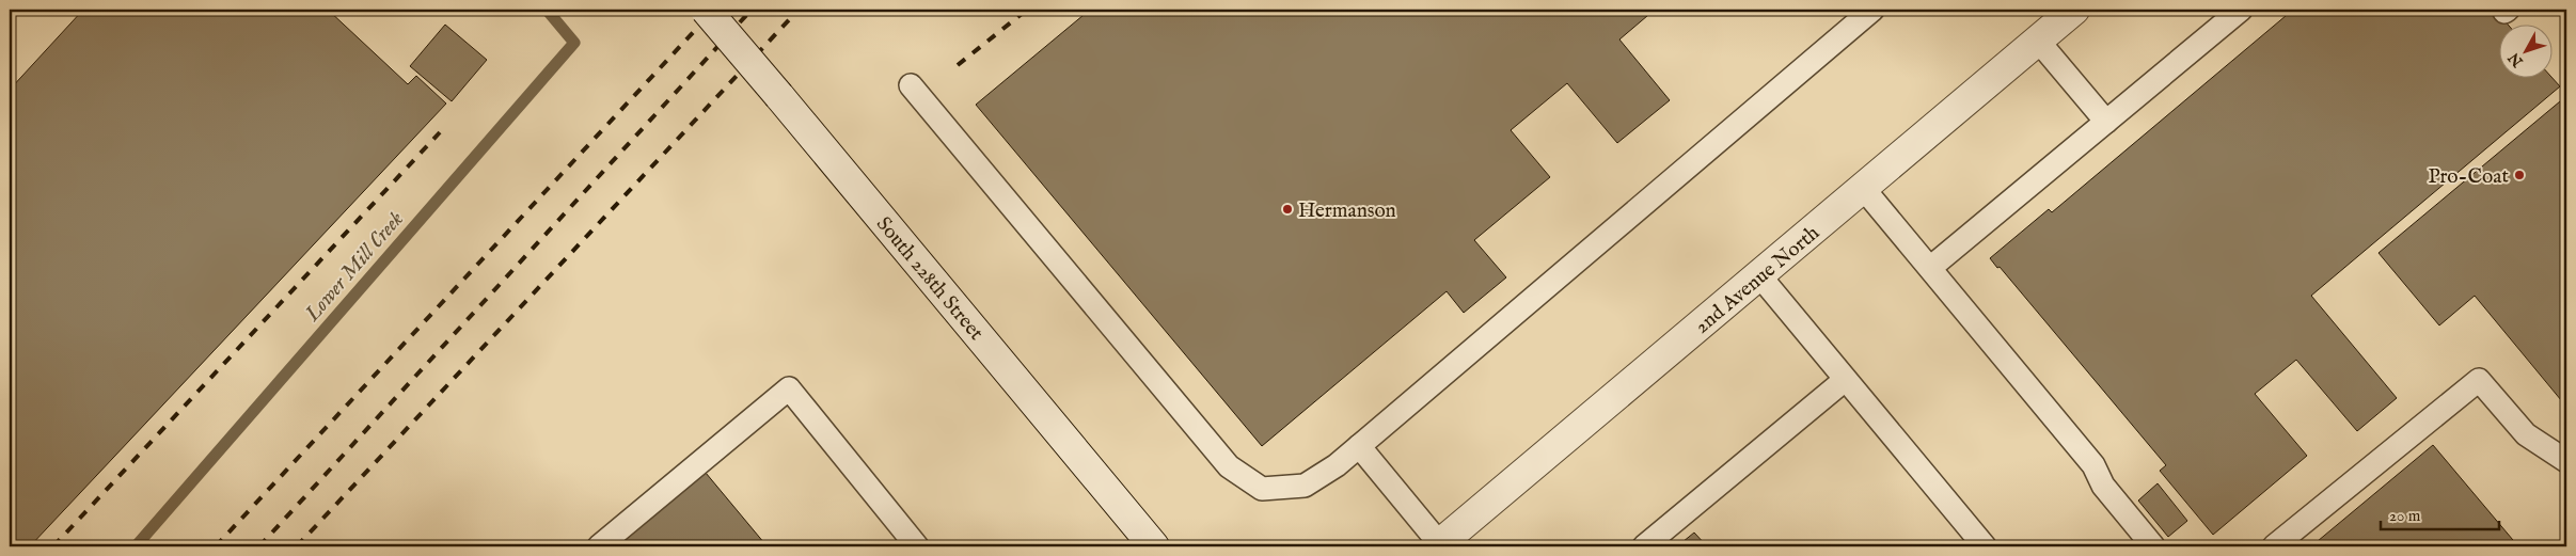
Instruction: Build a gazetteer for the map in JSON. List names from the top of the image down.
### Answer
{
  "streets": {
    "street": ["South 228th Street", "2nd Avenue North"]
  },
  "water": ["Lower Mill Creek"],
  "places": ["Pro-Coat", "Hermanson"],
  "scale_bar": "20 m",
  "north": "bottom left"
}
